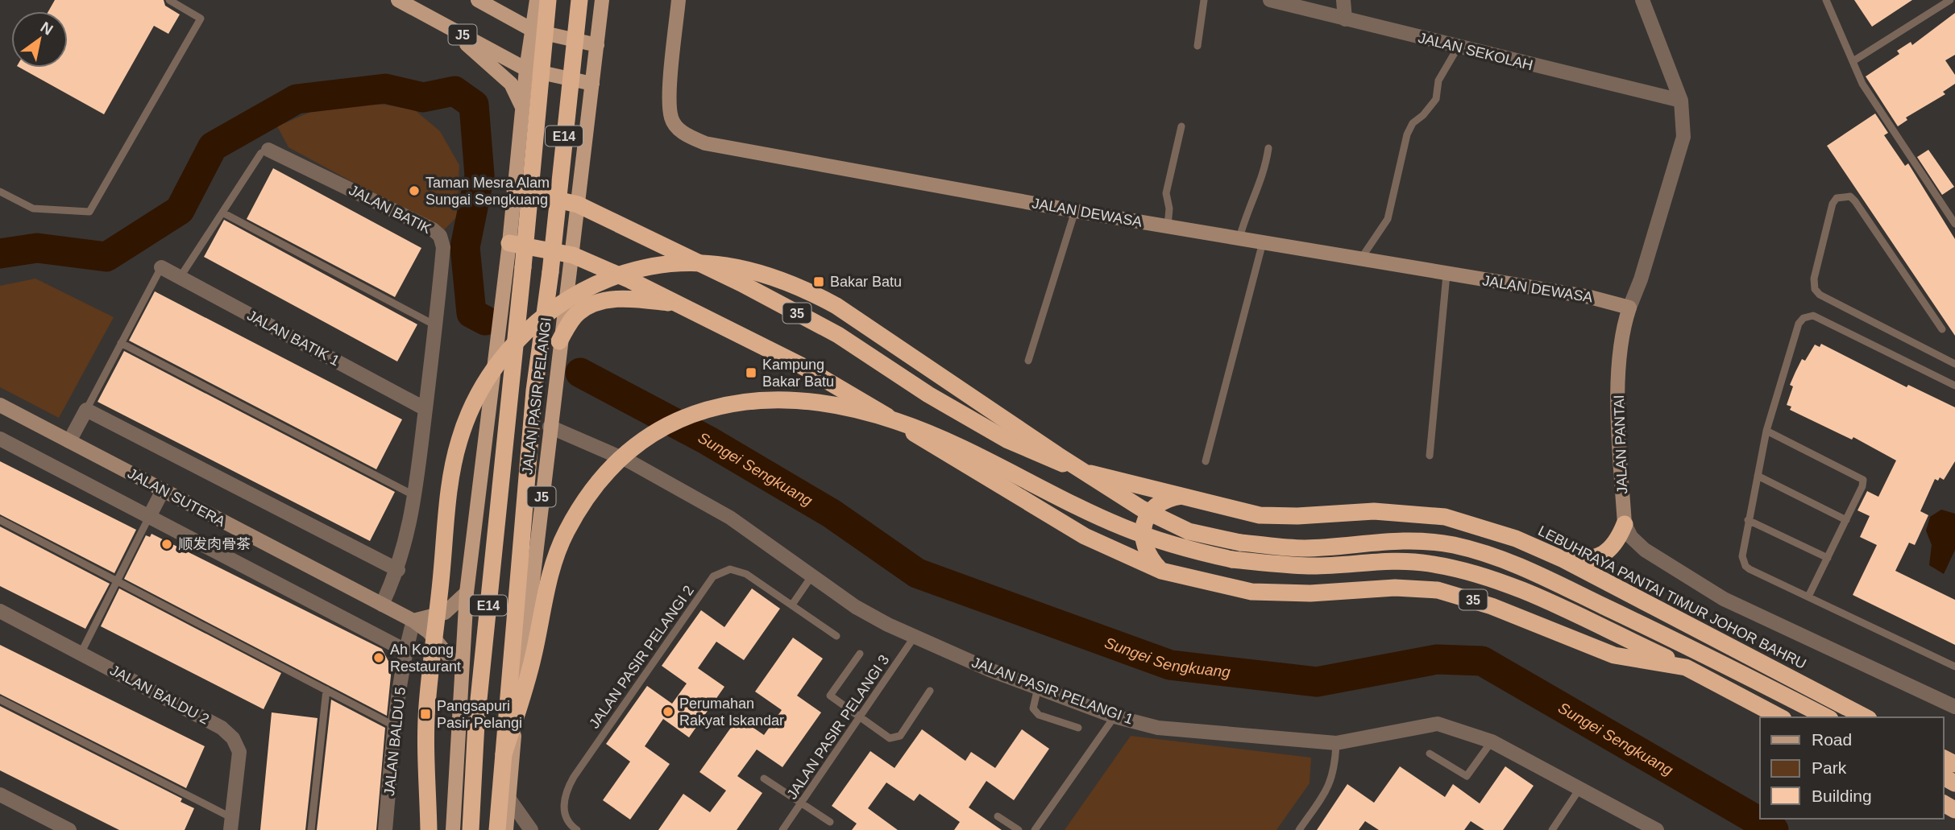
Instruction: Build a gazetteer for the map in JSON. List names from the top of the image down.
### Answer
{
  "streets": {
    "highway": ["E14", "35", "LEBUHRAYA PANTAI TIMUR JOHOR BAHRU"],
    "main road": ["J5", "JALAN PASIR PELANGI"],
    "street": [
      "JALAN SEKOLAH",
      "JALAN BATIK",
      "JALAN DEWASA",
      "JALAN BATIK 1",
      "JALAN PANTAI",
      "JALAN SUTERA",
      "JALAN PASIR PELANGI 1",
      "JALAN BALDU 2",
      "JALAN BALDU 5"
    ],
    "lane": ["JALAN PASIR PELANGI 2", "JALAN PASIR PELANGI 3"]
  },
  "crossings": [
    ["J5", "JALAN PASIR PELANGI"],
    ["JALAN SEKOLAH", "JALAN PANTAI"],
    ["JALAN BATIK", "JALAN BATIK 1"],
    ["JALAN BATIK", "JALAN SUTERA"],
    ["JALAN DEWASA", "JALAN PANTAI"],
    ["35", "JALAN PASIR PELANGI"],
    ["JALAN PASIR PELANGI", "LEBUHRAYA PANTAI TIMUR JOHOR BAHRU"],
    ["JALAN PASIR PELANGI", "JALAN PASIR PELANGI 1"],
    ["JALAN SUTERA", "JALAN BALDU 5"],
    ["JALAN PASIR PELANGI 1", "JALAN PASIR PELANGI 3"]
  ],
  "water": ["Sungei Sengkuang"],
  "places": {
    "other": [
      "Taman Mesra Alam Sungai Sengkuang",
      "顺发肉骨茶",
      "Ah Koong Restaurant",
      "Perumahan Rakyat Iskandar"
    ],
    "transit": ["Bakar Batu", "Kampung Bakar Batu", "Pangsapuri Pasir Pelangi"]
  },
  "legend": ["Road", "Park", "Building"],
  "north": "top right"
}
